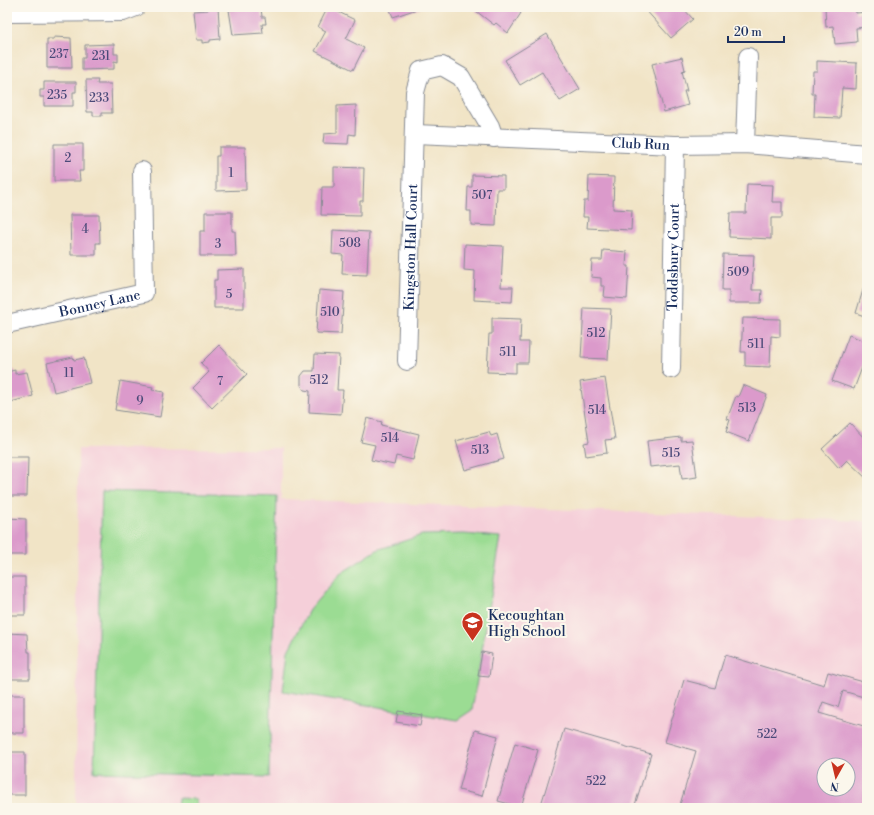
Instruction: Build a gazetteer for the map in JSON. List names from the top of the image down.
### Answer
{
  "streets": {
    "street": [
      "Club Run",
      "Kingston Hall Court",
      "Toddsbury Court",
      "Bonney Lane"
    ]
  },
  "crossings": [
    ["Club Run", "Kingston Hall Court"],
    ["Club Run", "Toddsbury Court"]
  ],
  "places": {
    "school or university": ["Kecoughtan High School"]
  },
  "house_numbers": [
    "237",
    "231",
    "235",
    "233",
    "2",
    "1",
    "507",
    "4",
    "508",
    "3",
    "509",
    "5",
    "510",
    "512",
    "511",
    "511",
    "11",
    "512",
    "7",
    "9",
    "513",
    "514",
    "514",
    "513",
    "515",
    "522",
    "522"
  ],
  "scale_bar": "20 m",
  "north": "bottom"
}
